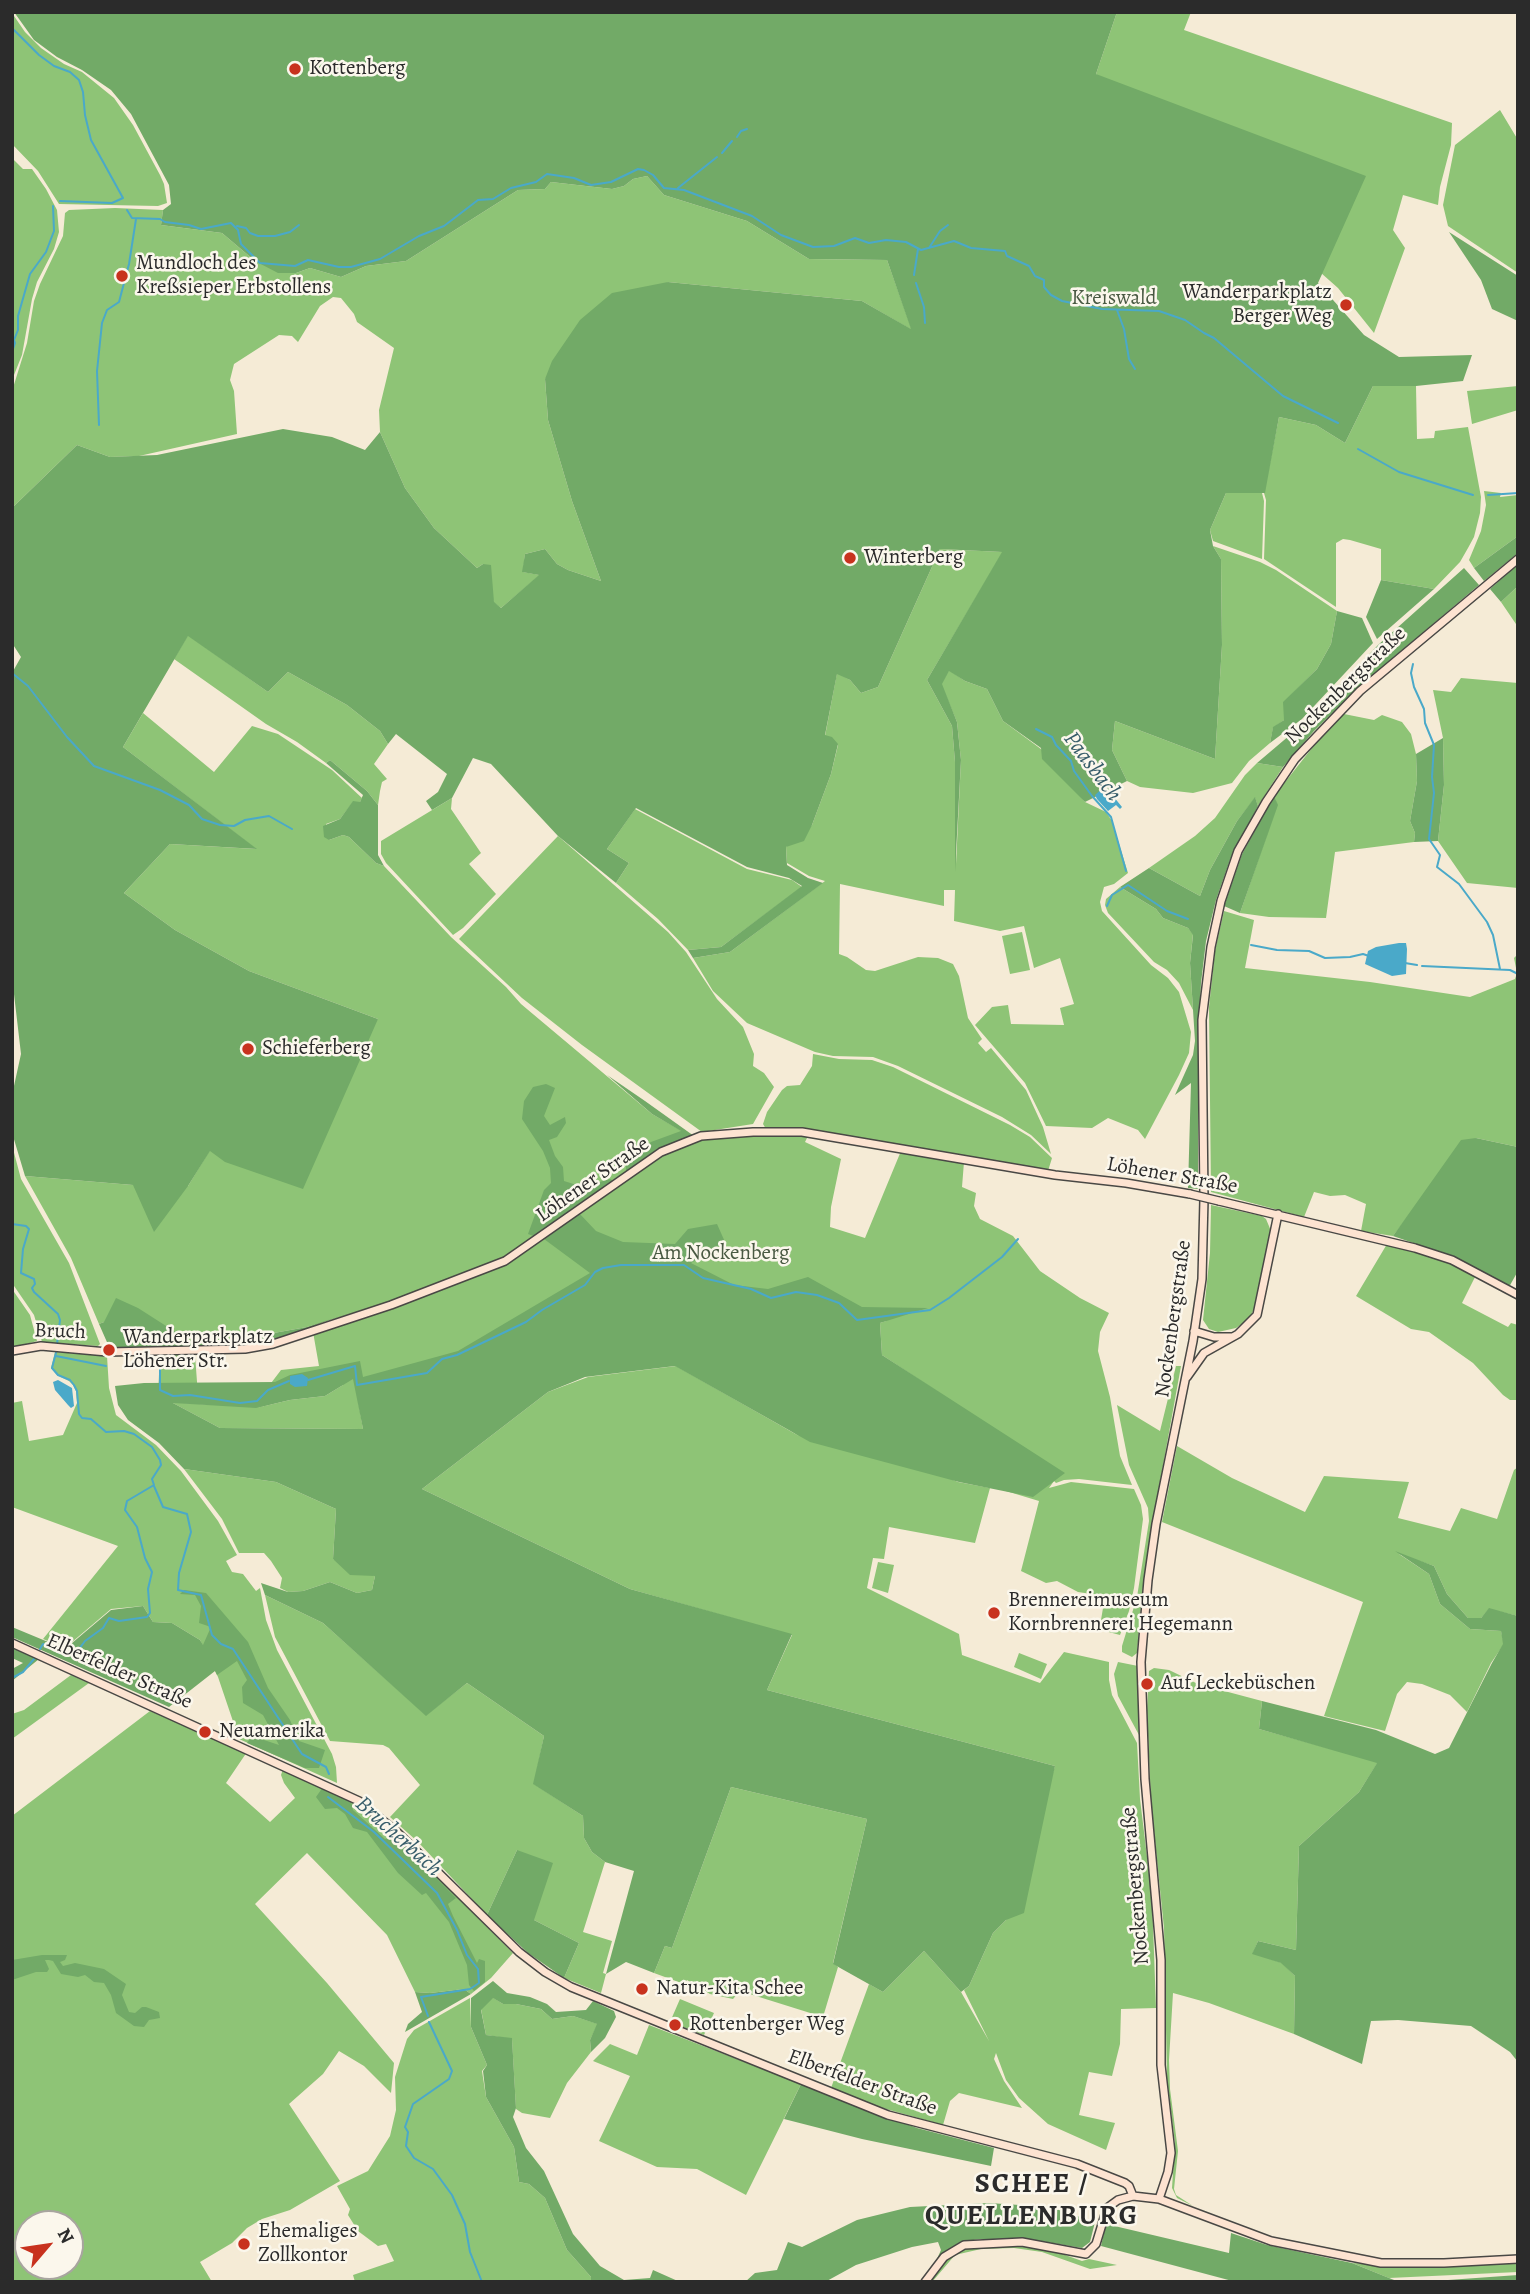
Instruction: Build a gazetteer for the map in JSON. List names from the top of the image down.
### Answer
{
  "streets": {
    "main road": [
      "Nockenbergstraße",
      "Löhener Straße",
      "Bruch",
      "Elberfelder Straße"
    ]
  },
  "crossings": [
    ["Löhener Straße", "Bruch"]
  ],
  "districts": ["SCHEE / QUELLENBURG"],
  "water": ["Paasbach", "Brucherbach"],
  "parks": ["Kreiswald", "Am Nockenberg"],
  "places": [
    "Kottenberg",
    "Mundloch des Kreßsieper Erbstollens",
    "Wanderparkplatz Berger Weg",
    "Winterberg",
    "Schieferberg",
    "Wanderparkplatz Löhener Str.",
    "Brennereimuseum Kornbrennerei Hegemann",
    "Auf Leckebüschen",
    "Neuamerika",
    "Natur-Kita Schee",
    "Rottenberger Weg",
    "Ehemaliges Zollkontor"
  ],
  "north": "top right"
}
